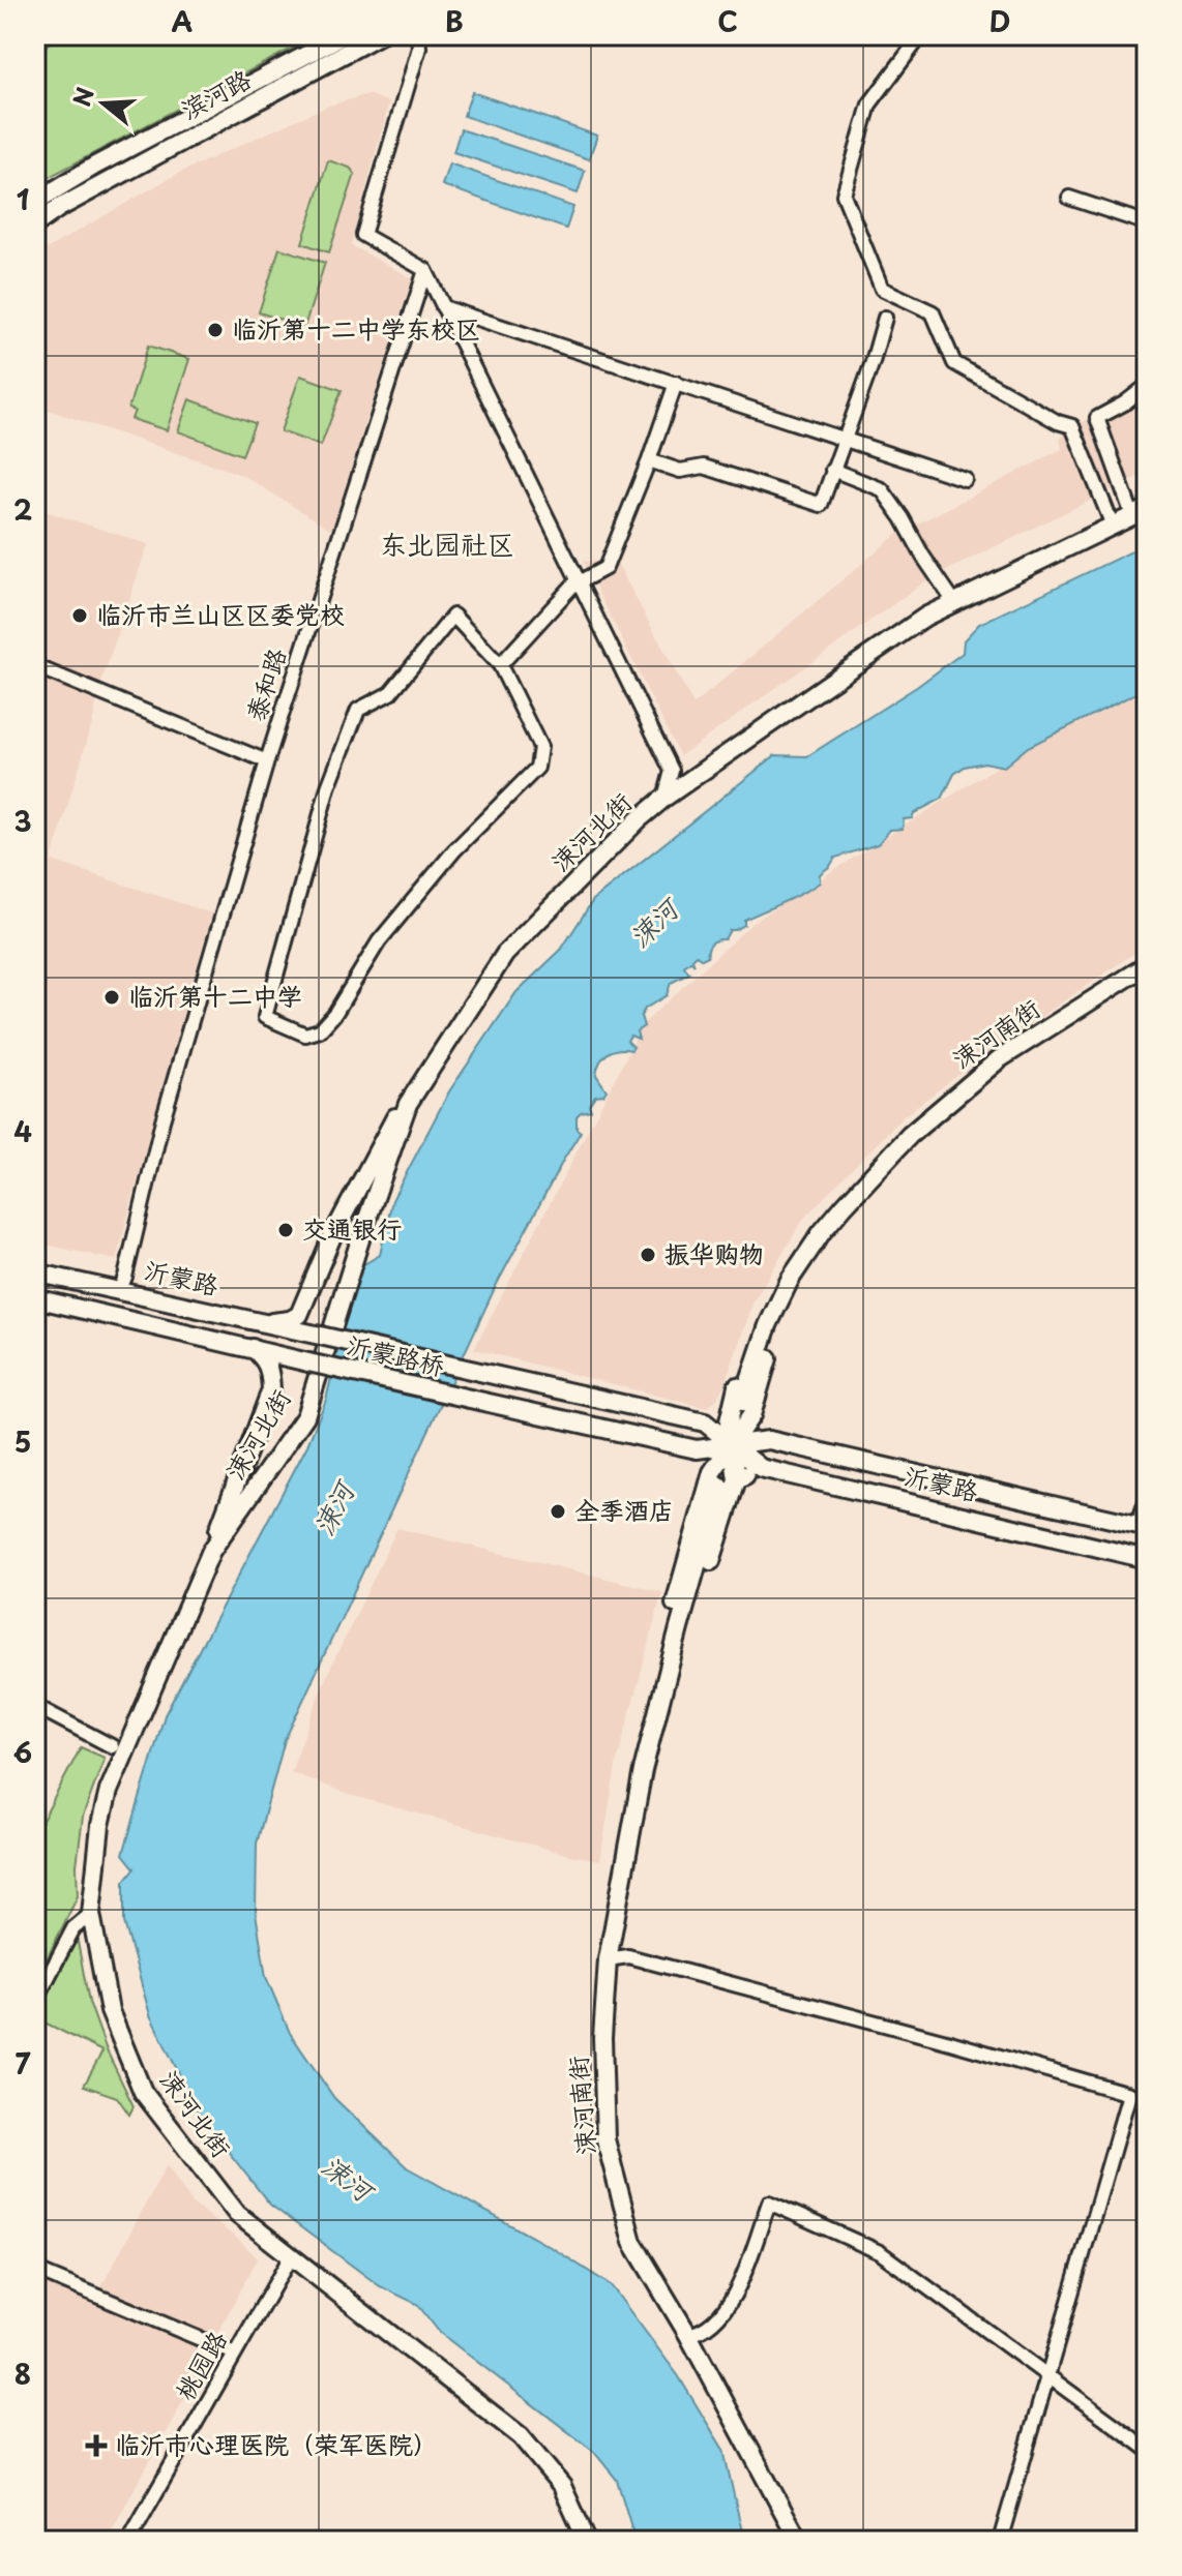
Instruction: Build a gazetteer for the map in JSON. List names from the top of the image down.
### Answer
{
  "streets": {
    "main road": [
      "滨河路",
      "涑河北街",
      "涑河南街",
      "沂蒙路",
      "沂蒙路桥"
    ],
    "street": ["泰和路", "桃园路"]
  },
  "crossings": [
    ["泰和路", "沂蒙路"],
    ["涑河北街", "桃园路"],
    ["涑河南街", "沂蒙路"],
    ["沂蒙路", "沂蒙路桥"]
  ],
  "districts": ["东北园社区"],
  "water": ["涑河"],
  "places": {
    "other": [
      "临沂第十二中学东校区",
      "临沂市兰山区区委党校",
      "临沂第十二中学",
      "交通银行",
      "振华购物",
      "全季酒店"
    ],
    "health": ["临沂市心理医院（荣军医院）"]
  },
  "north": "left",
  "grid": {
    "columns": [
      "A",
      "B",
      "C",
      "D"
    ],
    "rows": [
      "1",
      "2",
      "3",
      "4",
      "5",
      "6",
      "7",
      "8"
    ]
  }
}
